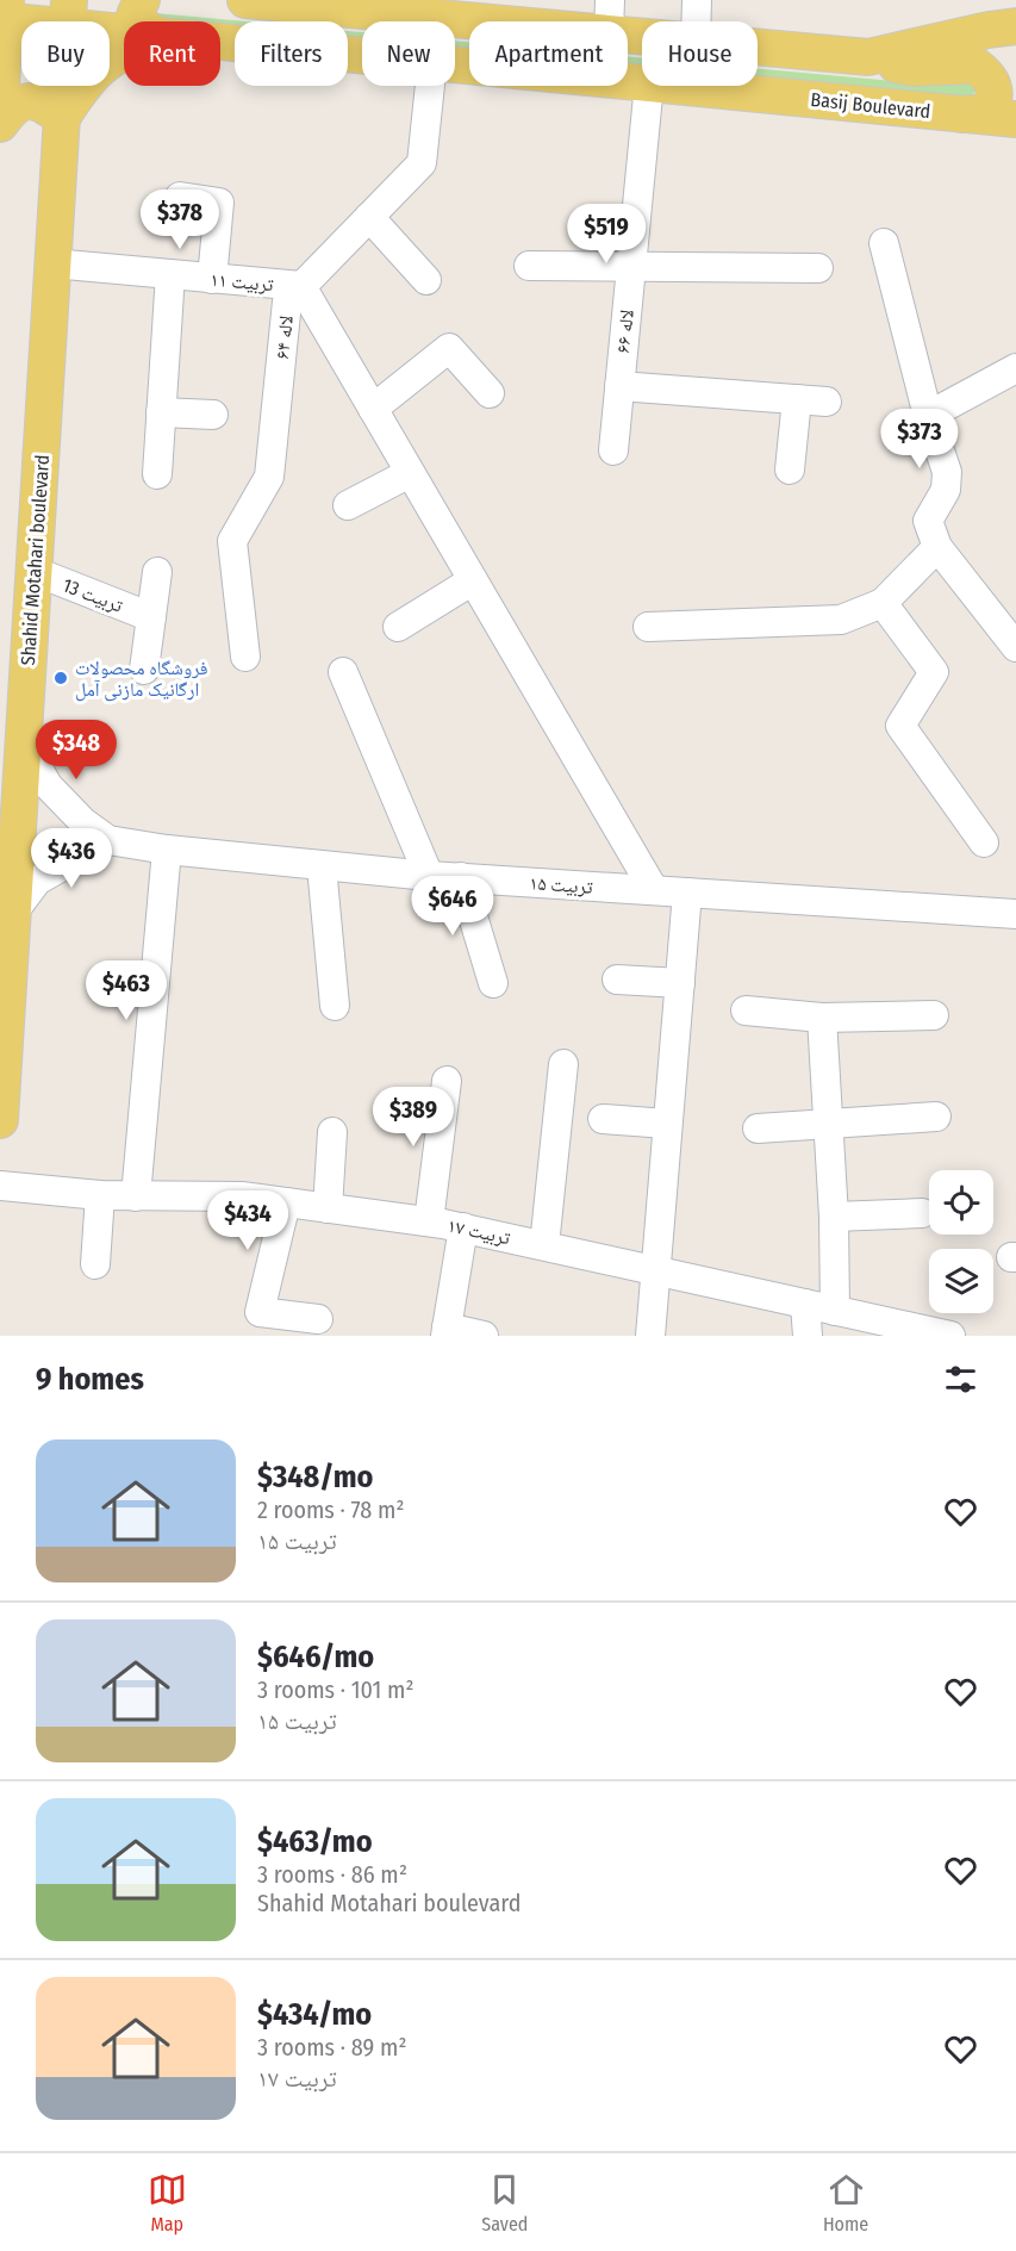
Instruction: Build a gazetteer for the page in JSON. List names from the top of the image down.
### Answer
{
  "streets": {
    "main road": ["Basij Boulevard", "Shahid Motahari boulevard"],
    "street": [
      "تربیت ۱۱",
      "لاله ۶۶",
      "لاله ۶۴",
      "تربیت 13",
      "تربیت ۱۵",
      "تربیت ۱۷"
    ]
  },
  "crossings": [
    ["Basij Boulevard", "Shahid Motahari boulevard"],
    ["تربیت ۱۱", "لاله ۶۴"],
    ["تربیت ۱۱", "Shahid Motahari boulevard"],
    ["Shahid Motahari boulevard", "تربیت 13"],
    ["Shahid Motahari boulevard", "تربیت ۱۵"]
  ],
  "places": ["فروشگاه محصولات ارگانیک مازنی آمل"],
  "page": {
    "chip": [
      "Buy",
      "Rent",
      "Filters",
      "New",
      "Apartment",
      "House"
    ],
    "price": [
      "$378",
      "$519",
      "$373",
      "$348",
      "$436",
      "$646",
      "$463",
      "$389",
      "$434"
    ],
    "heading": "9 homes",
    "list": [
      {
        "name": "$348/mo",
        "note": "2 rooms · 78 m² · تربیت ۱۵"
      },
      {
        "name": "$646/mo",
        "note": "3 rooms · 101 m² · تربیت ۱۵"
      },
      {
        "name": "$463/mo",
        "note": "3 rooms · 86 m² · Shahid Motahari boulevard"
      },
      {
        "name": "$434/mo",
        "note": "3 rooms · 89 m² · تربیت ۱۷"
      }
    ],
    "tabs": ["Map", "Saved", "Home"]
  }
}
